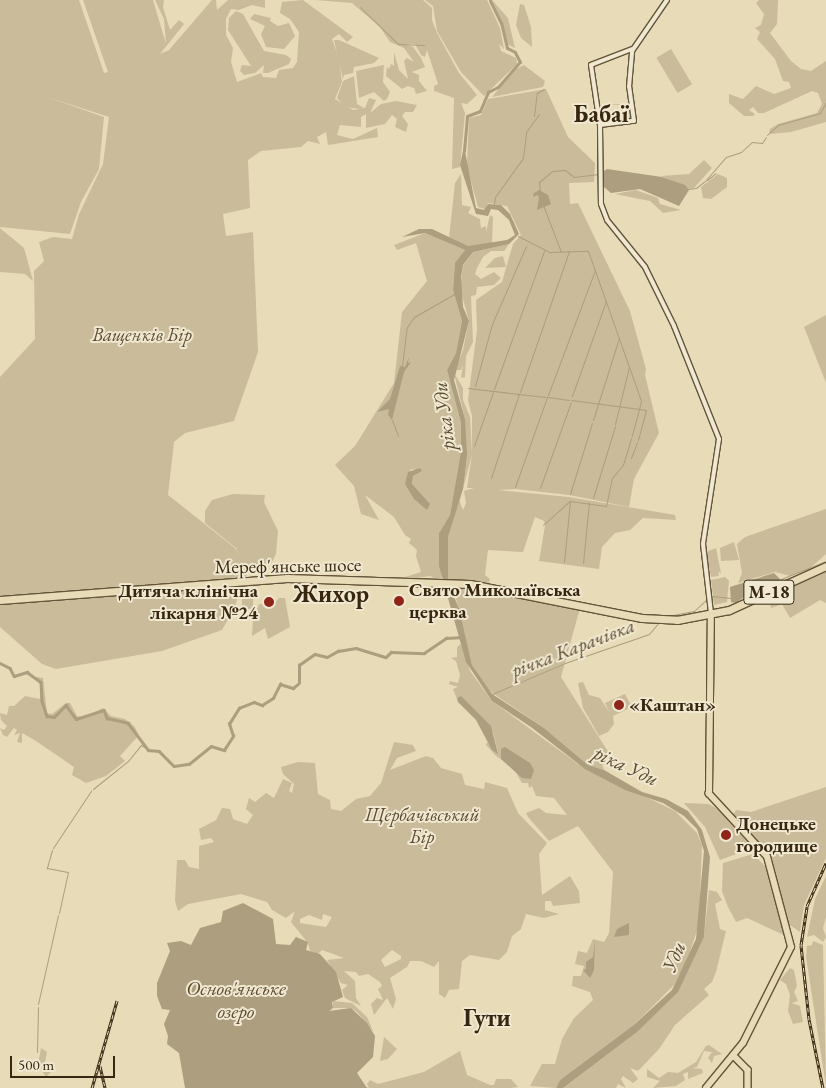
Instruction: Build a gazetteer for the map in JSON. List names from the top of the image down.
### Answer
{
  "streets": {
    "highway": ["Мереф'янське шосе", "М-18"]
  },
  "crossings": [
    ["Мереф'янське шосе", "М-18"]
  ],
  "districts": ["Бабаї", "Жихор", "Гути"],
  "water": [
    "ріка Уди",
    "річка Карачівка",
    "Уди",
    "Основ'янське озеро"
  ],
  "parks": ["Ващенків Бір", "Щербачівський Бір"],
  "places": [
    "Свято Миколаївська церква",
    "Дитяча клінічна лікарня №24",
    "«Каштан»",
    "Донецьке городище"
  ],
  "scale_bar": "500 m"
}
